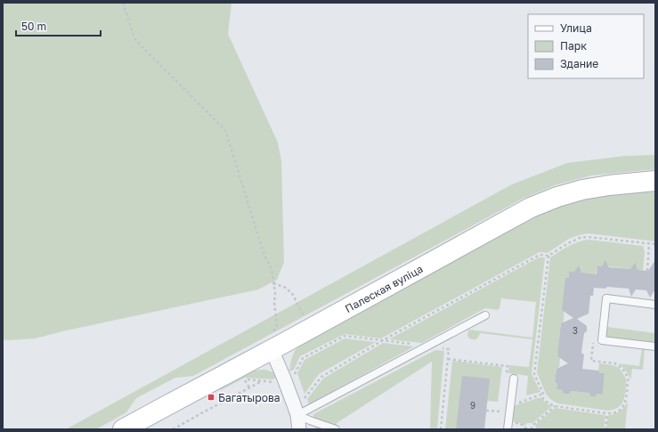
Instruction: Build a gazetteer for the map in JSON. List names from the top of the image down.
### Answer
{
  "streets": {
    "main road": ["Палеская вуліца"]
  },
  "places": {
    "transit": ["Багатырова"]
  },
  "house_numbers": ["3", "9"],
  "legend": ["Улица", "Парк", "Здание"],
  "scale_bar": "50 m"
}
